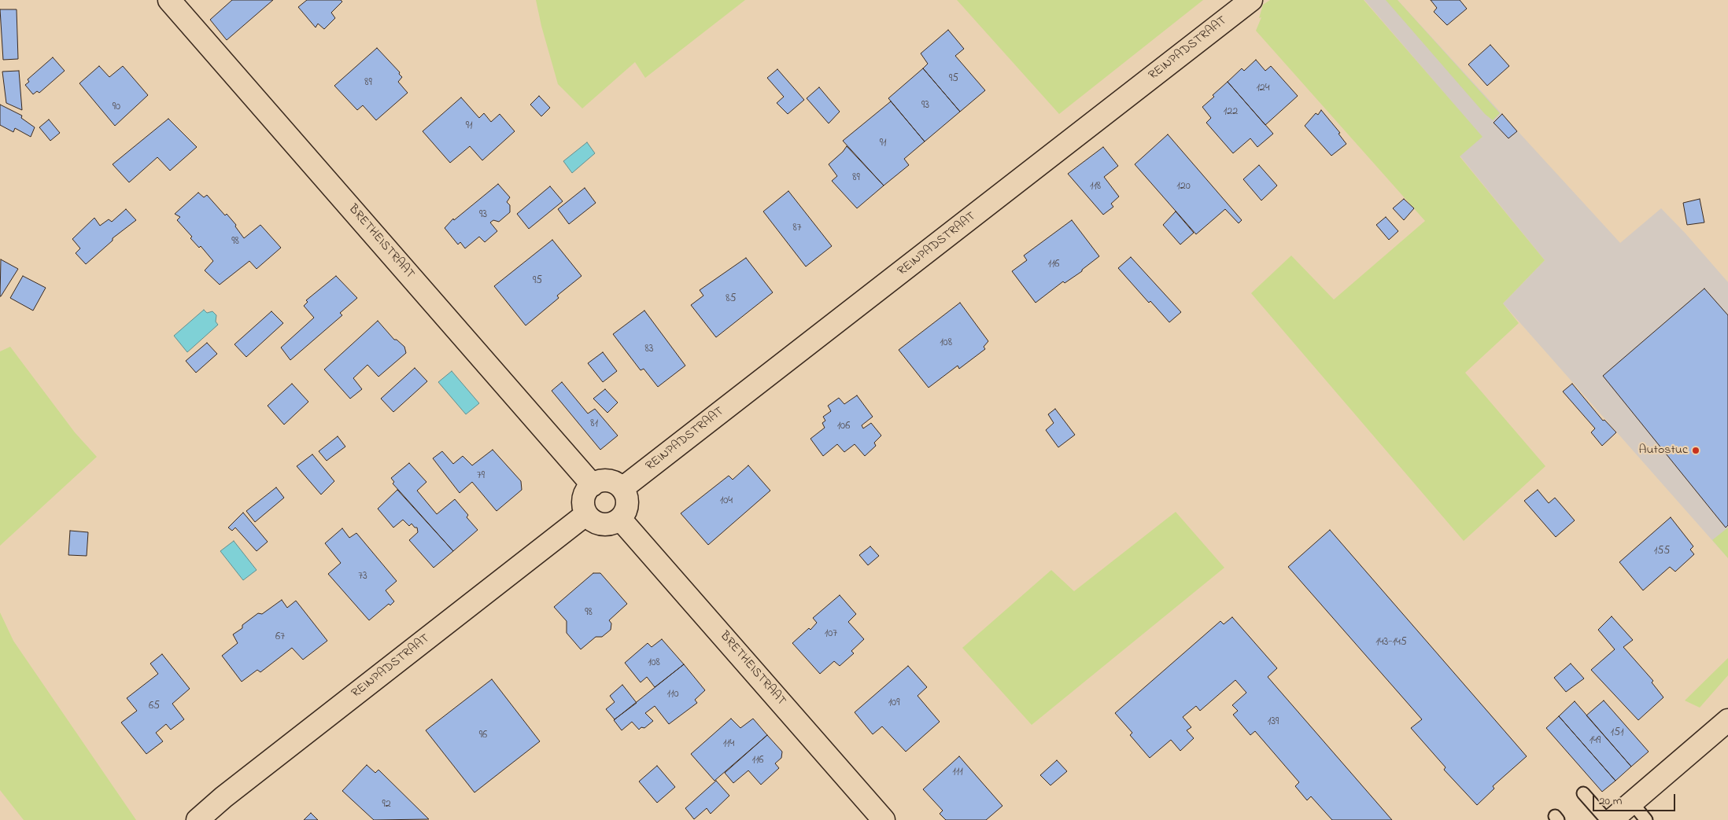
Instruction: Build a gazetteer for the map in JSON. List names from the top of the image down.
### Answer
{
  "streets": {
    "street": ["REINPADSTRAAT", "BRETHEISTRAAT"]
  },
  "crossings": [
    ["REINPADSTRAAT", "BRETHEISTRAAT"]
  ],
  "places": ["Autostuc"],
  "house_numbers": [
    "95",
    "89",
    "124",
    "93",
    "90",
    "122",
    "91",
    "91",
    "89",
    "118",
    "120",
    "93",
    "87",
    "98",
    "116",
    "95",
    "85",
    "108",
    "83",
    "81",
    "106",
    "79",
    "104",
    "155",
    "73",
    "98",
    "107",
    "67",
    "143-145",
    "108",
    "110",
    "109",
    "65",
    "139",
    "151",
    "96",
    "149",
    "114",
    "116",
    "111",
    "92"
  ],
  "scale_bar": "20 m"
}
